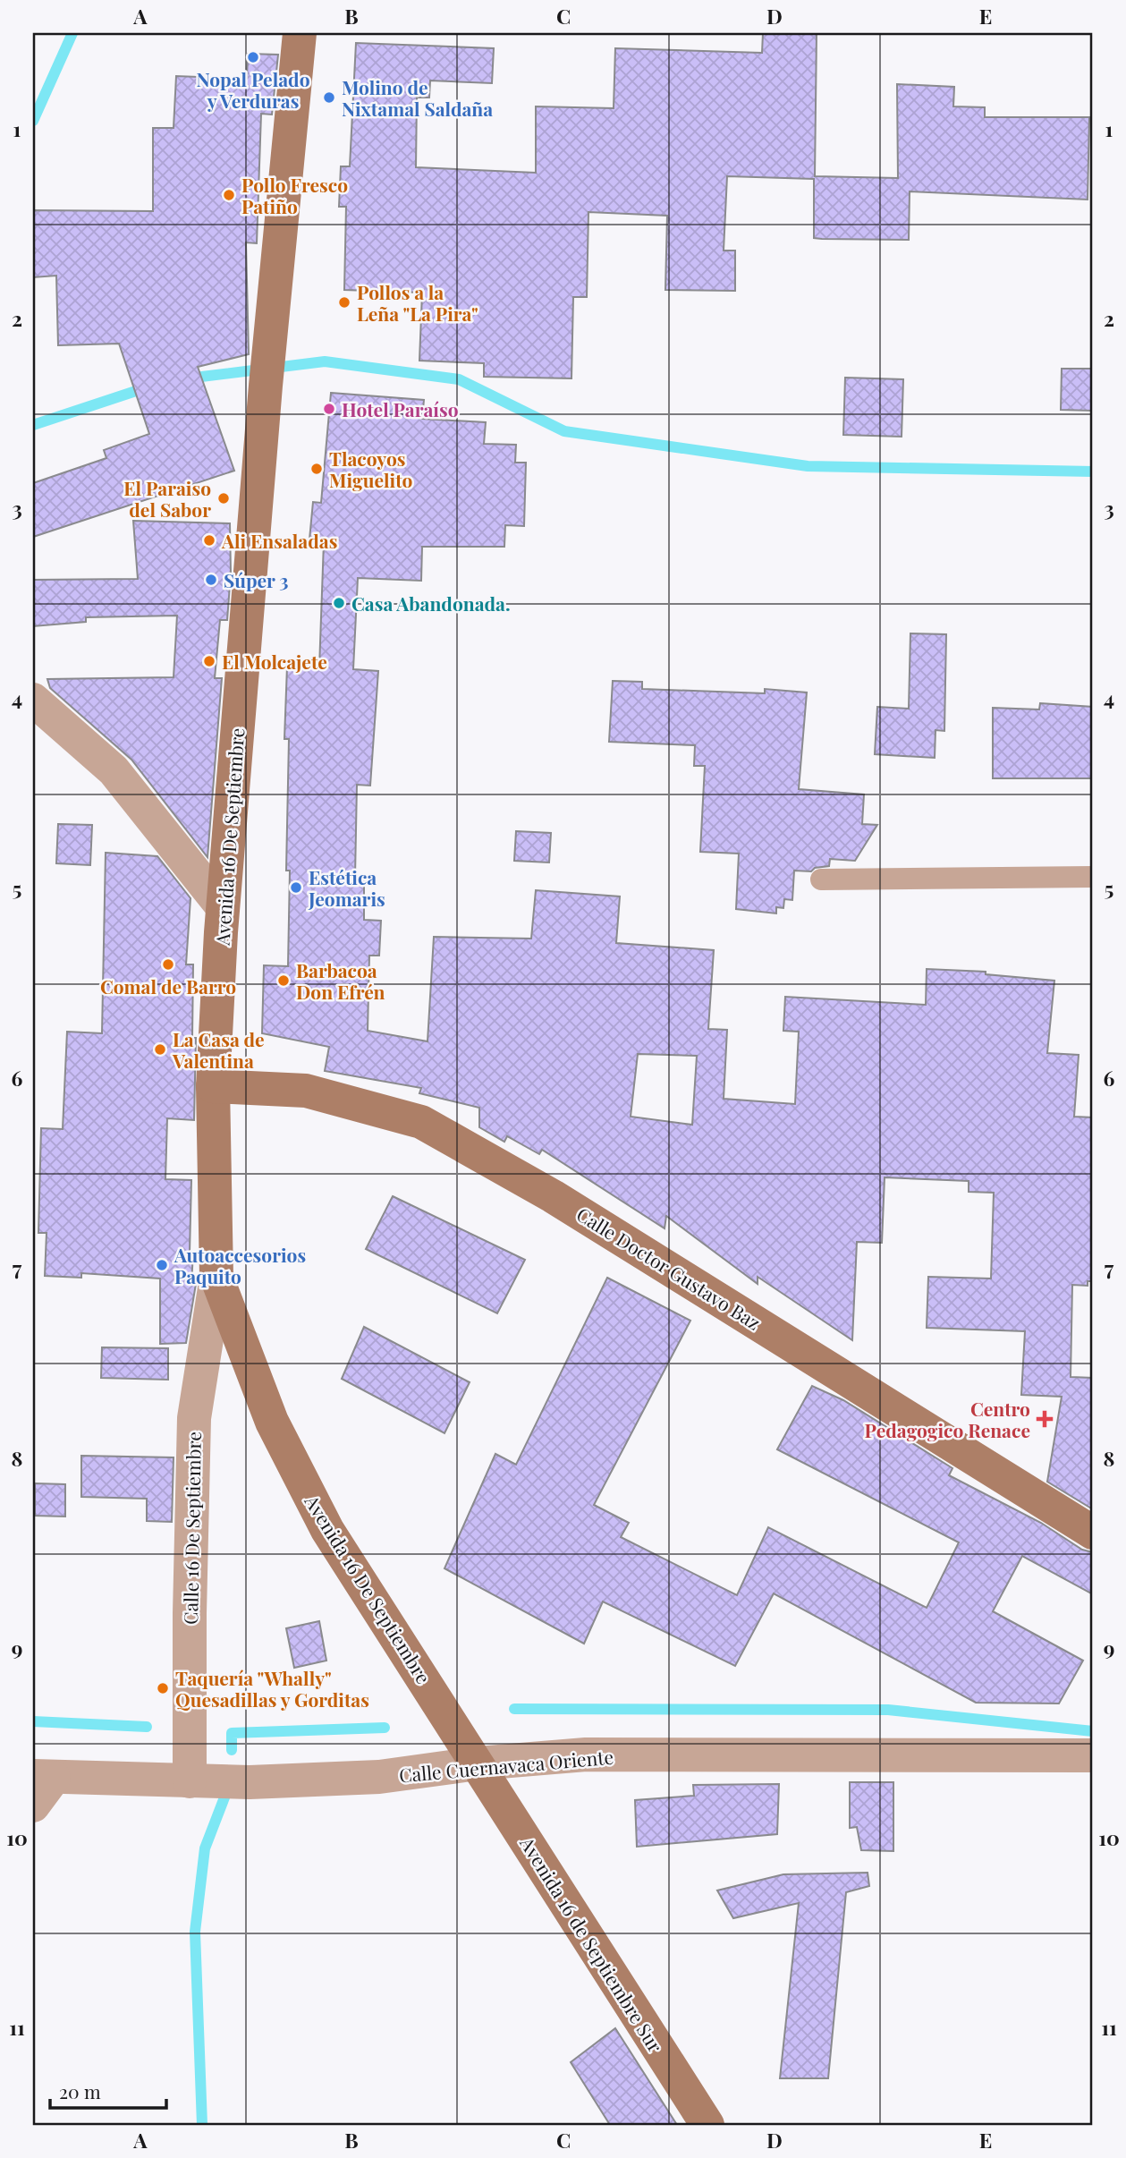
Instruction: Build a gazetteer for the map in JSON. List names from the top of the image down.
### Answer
{
  "streets": {
    "main road": ["Avenida 16 De Septiembre", "Calle Doctor Gustavo Baz", "Avenida 16 de Septiembre Sur"],
    "street": ["Calle 16 De Septiembre", "Calle Cuernavaca Oriente"]
  },
  "crossings": [
    ["Avenida 16 De Septiembre", "Calle Doctor Gustavo Baz"],
    ["Avenida 16 De Septiembre", "Calle 16 De Septiembre"],
    ["Avenida 16 De Septiembre", "Calle Cuernavaca Oriente"],
    ["Avenida 16 De Septiembre", "Avenida 16 de Septiembre Sur"],
    ["Calle 16 De Septiembre", "Calle Cuernavaca Oriente"],
    ["Calle Cuernavaca Oriente", "Avenida 16 de Septiembre Sur"]
  ],
  "places": {
    "other": [
      "Nopal Pelado y Verduras",
      "Molino de Nixtamal Saldaña",
      "Pollo Fresco Patiño",
      "Pollos a la Leña \"La Pira\"",
      "Hotel Paraíso",
      "Tlacoyos Miguelito",
      "El Paraiso del Sabor",
      "Ali Ensaladas",
      "Súper 3",
      "Casa Abandonada.",
      "El Molcajete",
      "Estética Jeomaris",
      "Comal de Barro",
      "Barbacoa Don Efrén",
      "La Casa de Valentina",
      "Autoaccesorios Paquito",
      "Taquería \"Whally\" Quesadillas y Gorditas"
    ],
    "health": ["Centro Pedagogico Renace"]
  },
  "scale_bar": "20 m",
  "grid": {
    "columns": [
      "A",
      "B",
      "C",
      "D",
      "E"
    ],
    "rows": [
      "1",
      "2",
      "3",
      "4",
      "5",
      "6",
      "7",
      "8",
      "9",
      "10",
      "11"
    ]
  }
}
